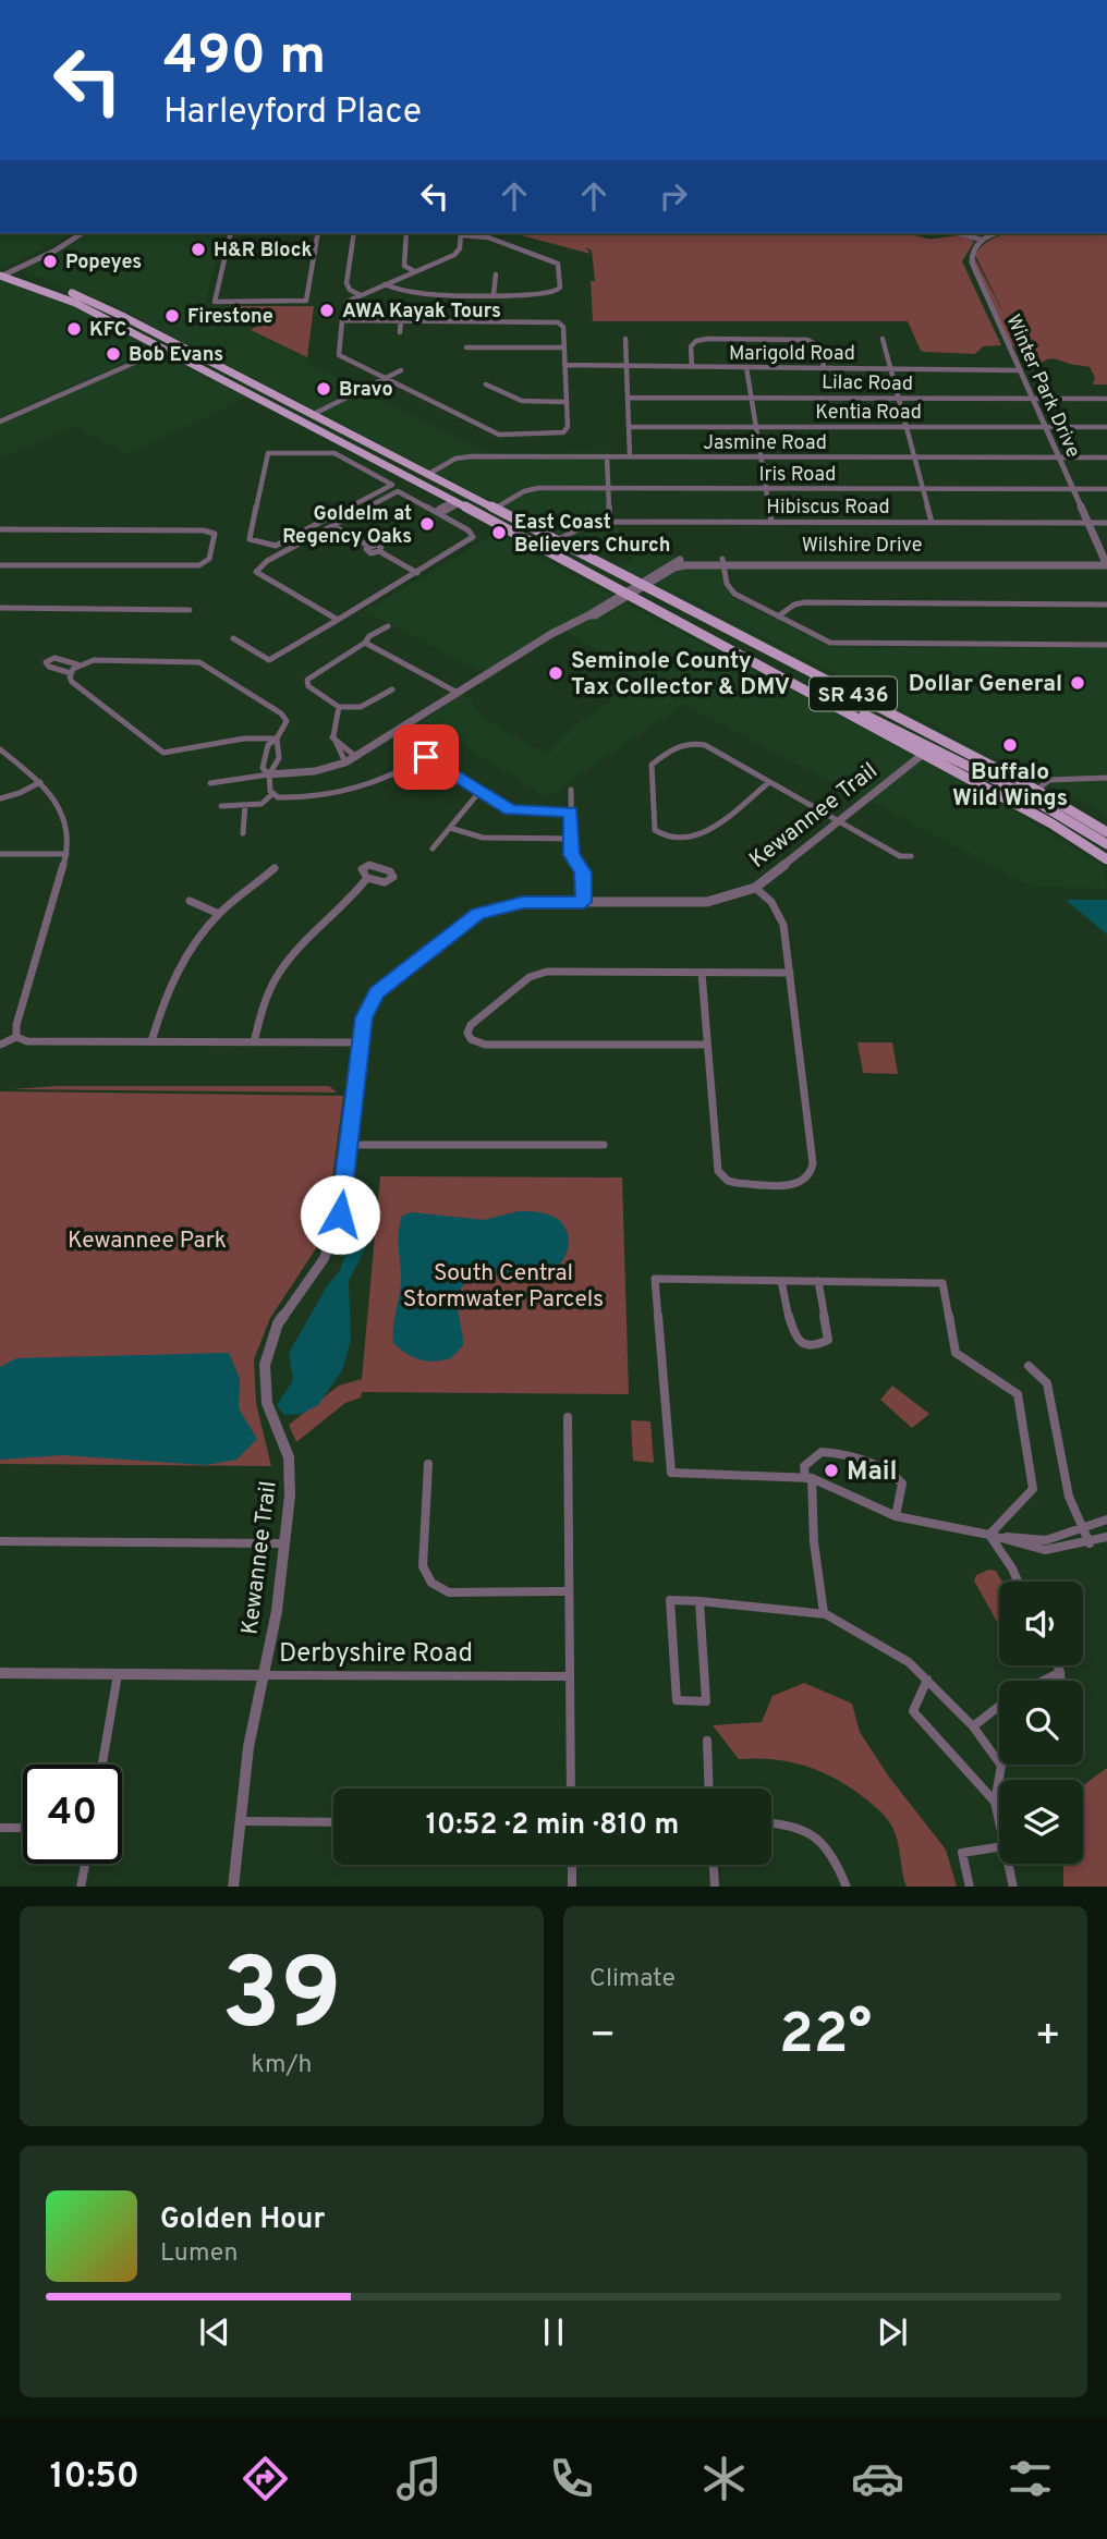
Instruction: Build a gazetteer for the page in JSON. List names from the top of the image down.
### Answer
{
  "streets": {
    "main road": ["SR 436"],
    "street": [
      "Marigold Road",
      "Lilac Road",
      "Winter Park Drive",
      "Kentia Road",
      "Jasmine Road",
      "Iris Road",
      "Hibiscus Road",
      "Wilshire Drive",
      "Kewannee Trail",
      "Derbyshire Road"
    ]
  },
  "crossings": [
    ["Marigold Road", "Winter Park Drive"],
    ["Lilac Road", "Winter Park Drive"],
    ["Winter Park Drive", "Kentia Road"],
    ["Winter Park Drive", "Jasmine Road"],
    ["Winter Park Drive", "Iris Road"],
    ["Winter Park Drive", "Hibiscus Road"],
    ["Winter Park Drive", "Wilshire Drive"],
    ["Jasmine Road", "SR 436"],
    ["Iris Road", "SR 436"],
    ["Hibiscus Road", "SR 436"],
    ["Wilshire Drive", "SR 436"],
    ["SR 436", "Kewannee Trail"],
    ["Kewannee Trail", "Derbyshire Road"]
  ],
  "parks": ["Kewannee Park", "South Central Stormwater Parcels"],
  "places": [
    "H&R Block",
    "Popeyes",
    "AWA Kayak Tours",
    "Firestone",
    "KFC",
    "Bob Evans",
    "Bravo",
    "Goldelm at Regency Oaks",
    "East Coast Believers Church",
    "Seminole County Tax Collector & DMV",
    "Dollar General",
    "Buffalo Wild Wings",
    "Mail"
  ],
  "page": {
    "turn": ["490 m", "Harleyford Place"],
    "limit": "40",
    "trip": "10:52 · 2 min · 810 m",
    "tile": [
      ["39", "km/h"],
      "Climate"
    ],
    "heat": ["−", "22°", "+"],
    "song": ["Golden Hour", "Lumen"],
    "tabs": "10:50"
  }
}
